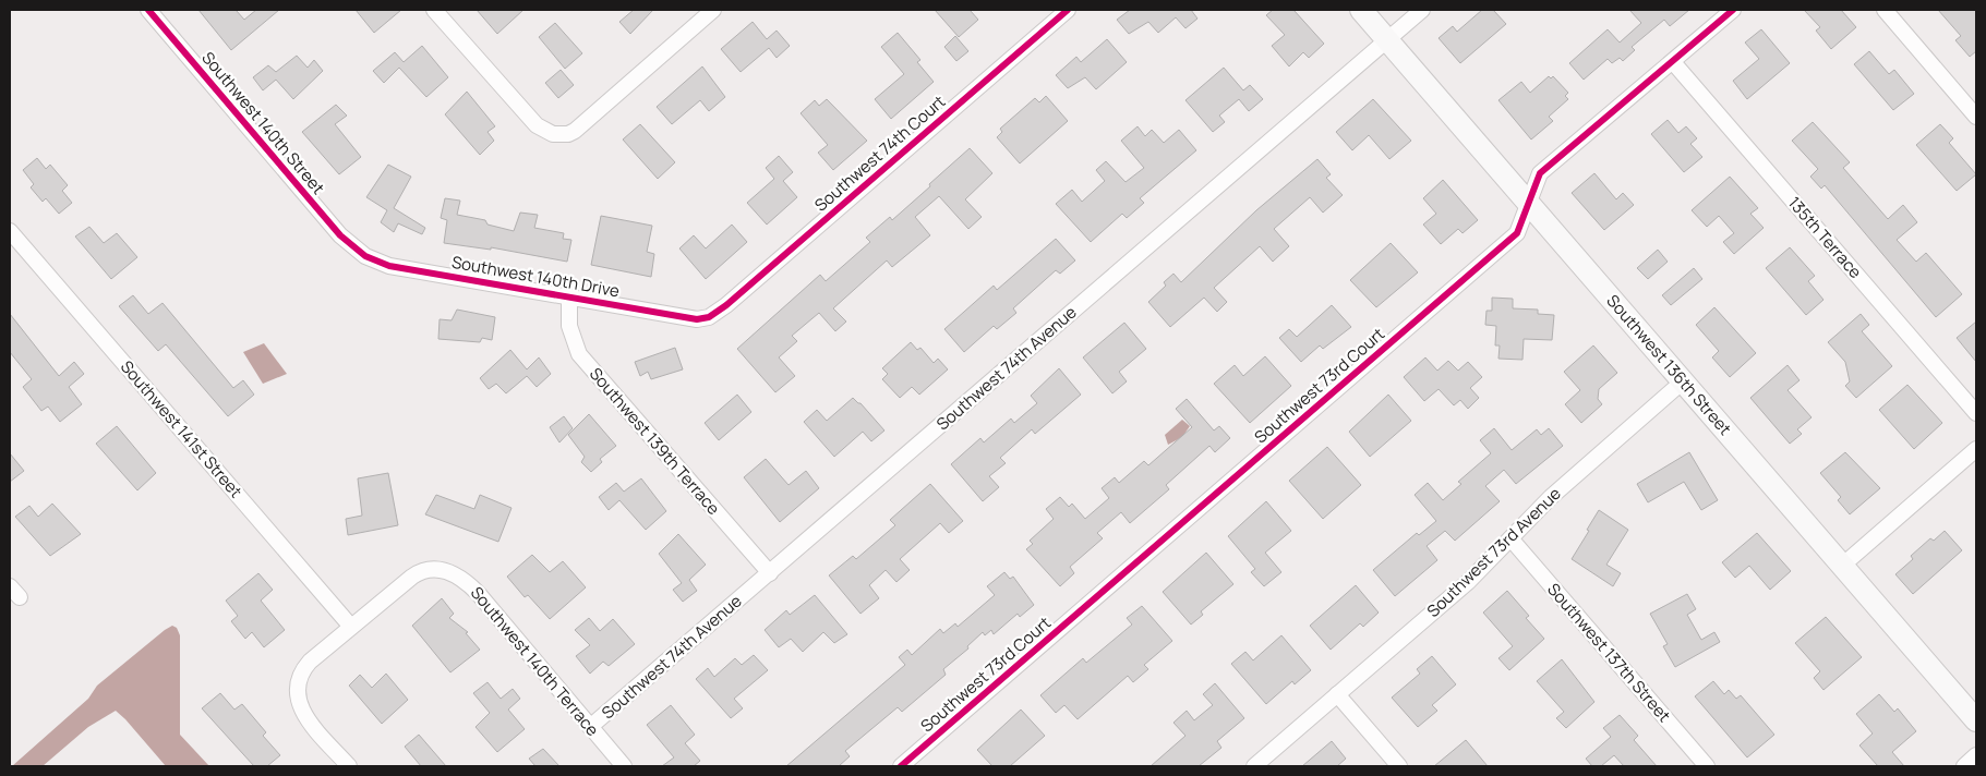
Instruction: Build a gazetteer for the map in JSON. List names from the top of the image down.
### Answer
{
  "streets": {
    "street": [
      "Southwest 140th Street",
      "Southwest 74th Court",
      "135th Terrace",
      "Southwest 140th Drive",
      "Southwest 136th Street",
      "Southwest 74th Avenue",
      "Southwest 73rd Court",
      "Southwest 141st Street",
      "Southwest 139th Terrace",
      "Southwest 73rd Avenue",
      "Southwest 137th Street",
      "Southwest 140th Terrace"
    ]
  },
  "crossings": [
    ["Southwest 140th Street", "Southwest 140th Drive"],
    ["Southwest 74th Court", "Southwest 140th Drive"],
    ["135th Terrace", "Southwest 73rd Court"],
    ["Southwest 140th Drive", "Southwest 139th Terrace"],
    ["Southwest 136th Street", "Southwest 74th Avenue"],
    ["Southwest 136th Street", "Southwest 73rd Court"],
    ["Southwest 136th Street", "Southwest 73rd Avenue"],
    ["Southwest 74th Avenue", "Southwest 139th Terrace"],
    ["Southwest 74th Avenue", "Southwest 140th Terrace"],
    ["Southwest 141st Street", "Southwest 140th Terrace"],
    ["Southwest 73rd Avenue", "Southwest 137th Street"]
  ]
}
